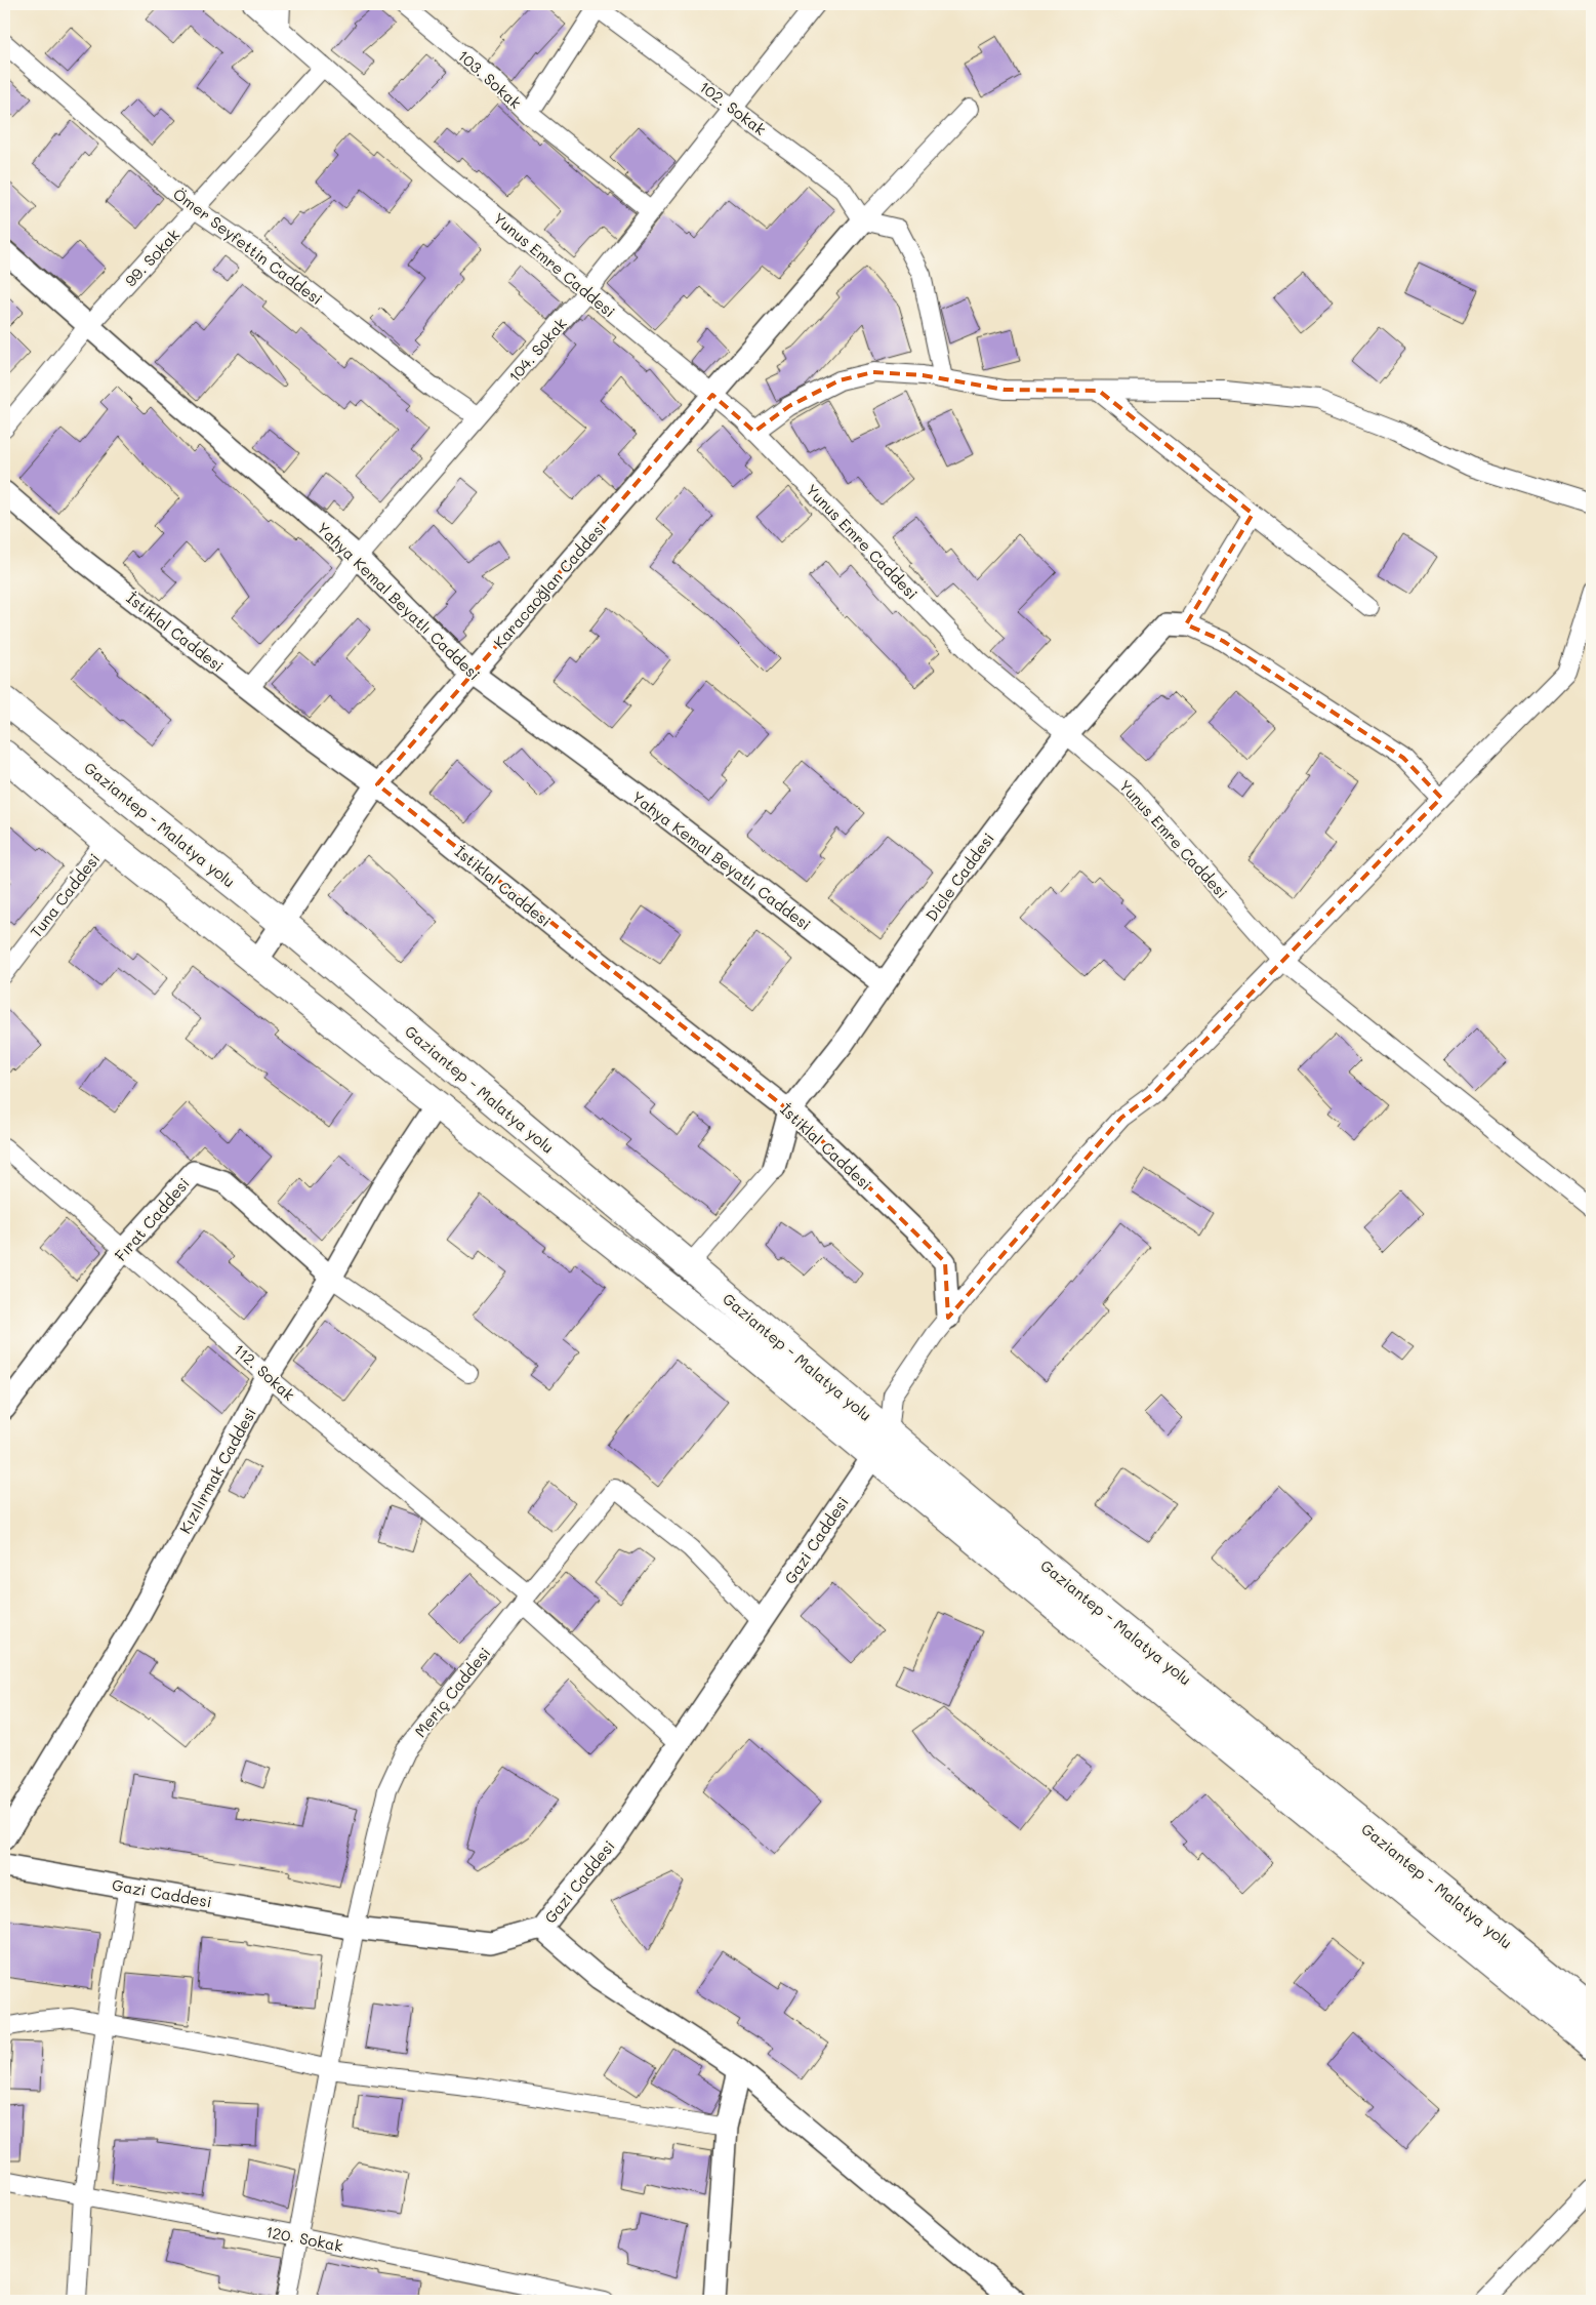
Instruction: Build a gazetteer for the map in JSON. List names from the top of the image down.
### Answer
{
  "streets": {
    "highway": ["Gaziantep - Malatya yolu"],
    "street": [
      "103. Sokak",
      "102. Sokak",
      "Ömer Seyfettin Caddesi",
      "99. Sokak",
      "Yunus Emre Caddesi",
      "104. Sokak",
      "Karacaoğlan Caddesi",
      "Yahya Kemal Beyatlı Caddesi",
      "İstiklal Caddesi",
      "Dicle Caddesi",
      "Tuna Caddesi",
      "Fırat Caddesi",
      "112. Sokak",
      "Kızılırmak Caddesi",
      "Gazi Caddesi",
      "Meriç Caddesi",
      "120. Sokak"
    ]
  },
  "crossings": [
    ["103. Sokak", "102. Sokak"],
    ["102. Sokak", "104. Sokak"],
    ["102. Sokak", "Karacaoğlan Caddesi"],
    ["Ömer Seyfettin Caddesi", "99. Sokak"],
    ["Ömer Seyfettin Caddesi", "104. Sokak"],
    ["99. Sokak", "Yunus Emre Caddesi"],
    ["99. Sokak", "Yahya Kemal Beyatlı Caddesi"],
    ["Yunus Emre Caddesi", "104. Sokak"],
    ["Yunus Emre Caddesi", "Karacaoğlan Caddesi"],
    ["Yunus Emre Caddesi", "Dicle Caddesi"],
    ["104. Sokak", "Yahya Kemal Beyatlı Caddesi"],
    ["104. Sokak", "İstiklal Caddesi"],
    ["Karacaoğlan Caddesi", "Yahya Kemal Beyatlı Caddesi"],
    ["Karacaoğlan Caddesi", "İstiklal Caddesi"],
    ["Karacaoğlan Caddesi", "Gaziantep - Malatya yolu"],
    ["Yahya Kemal Beyatlı Caddesi", "Dicle Caddesi"],
    ["İstiklal Caddesi", "Dicle Caddesi"],
    ["Gaziantep - Malatya yolu", "Tuna Caddesi"],
    ["Gaziantep - Malatya yolu", "Kızılırmak Caddesi"],
    ["Gaziantep - Malatya yolu", "Gazi Caddesi"],
    ["Fırat Caddesi", "112. Sokak"],
    ["Fırat Caddesi", "Kızılırmak Caddesi"],
    ["112. Sokak", "Kızılırmak Caddesi"],
    ["112. Sokak", "Gazi Caddesi"],
    ["112. Sokak", "Meriç Caddesi"],
    ["Gazi Caddesi", "Meriç Caddesi"],
    ["Meriç Caddesi", "120. Sokak"]
  ]
}
